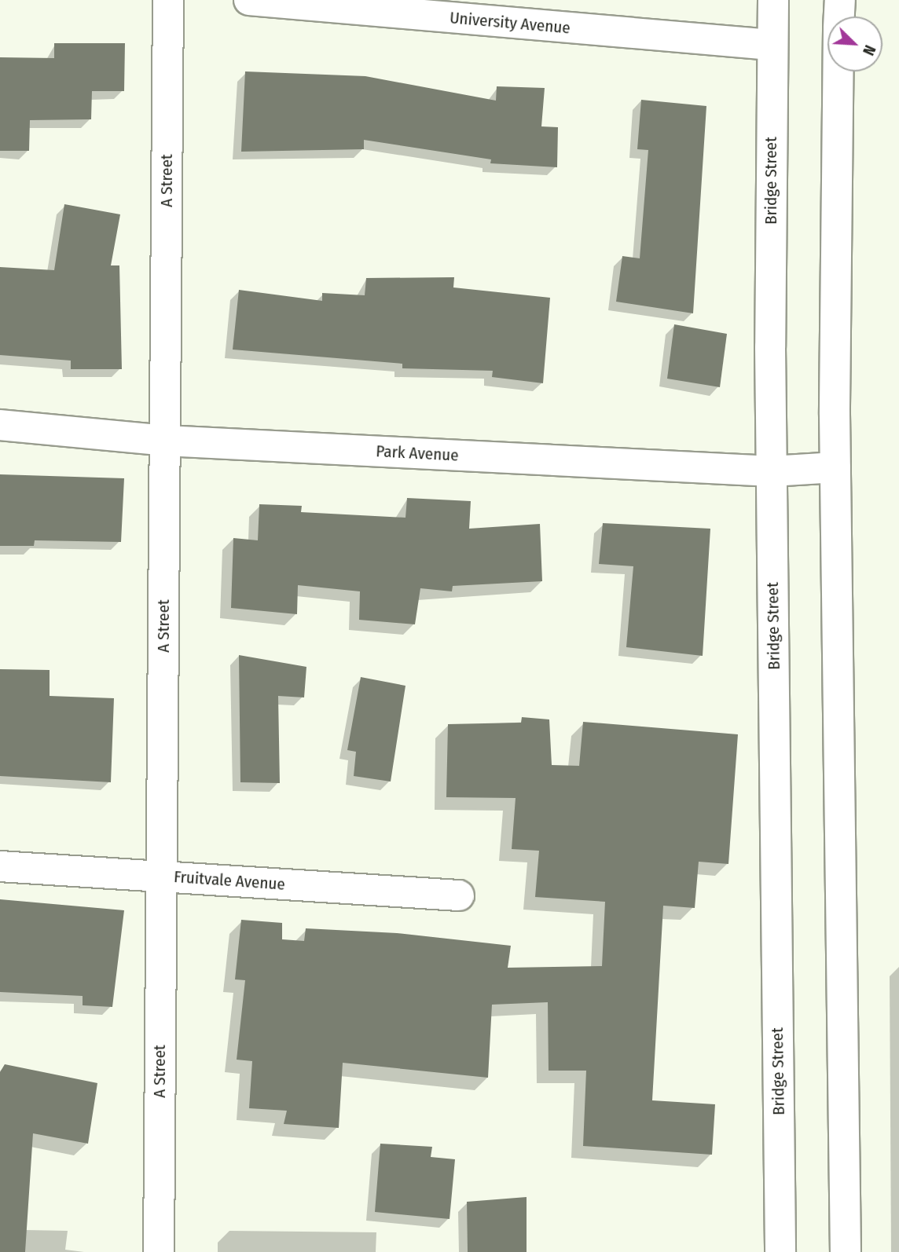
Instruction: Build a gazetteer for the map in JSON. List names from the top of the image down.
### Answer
{
  "streets": {
    "street": [
      "University Avenue",
      "A Street",
      "Bridge Street",
      "Park Avenue",
      "Fruitvale Avenue"
    ]
  },
  "crossings": [
    ["University Avenue", "Bridge Street"],
    ["A Street", "Park Avenue"],
    ["A Street", "Fruitvale Avenue"],
    ["Bridge Street", "Park Avenue"]
  ],
  "north": "bottom right"
}
